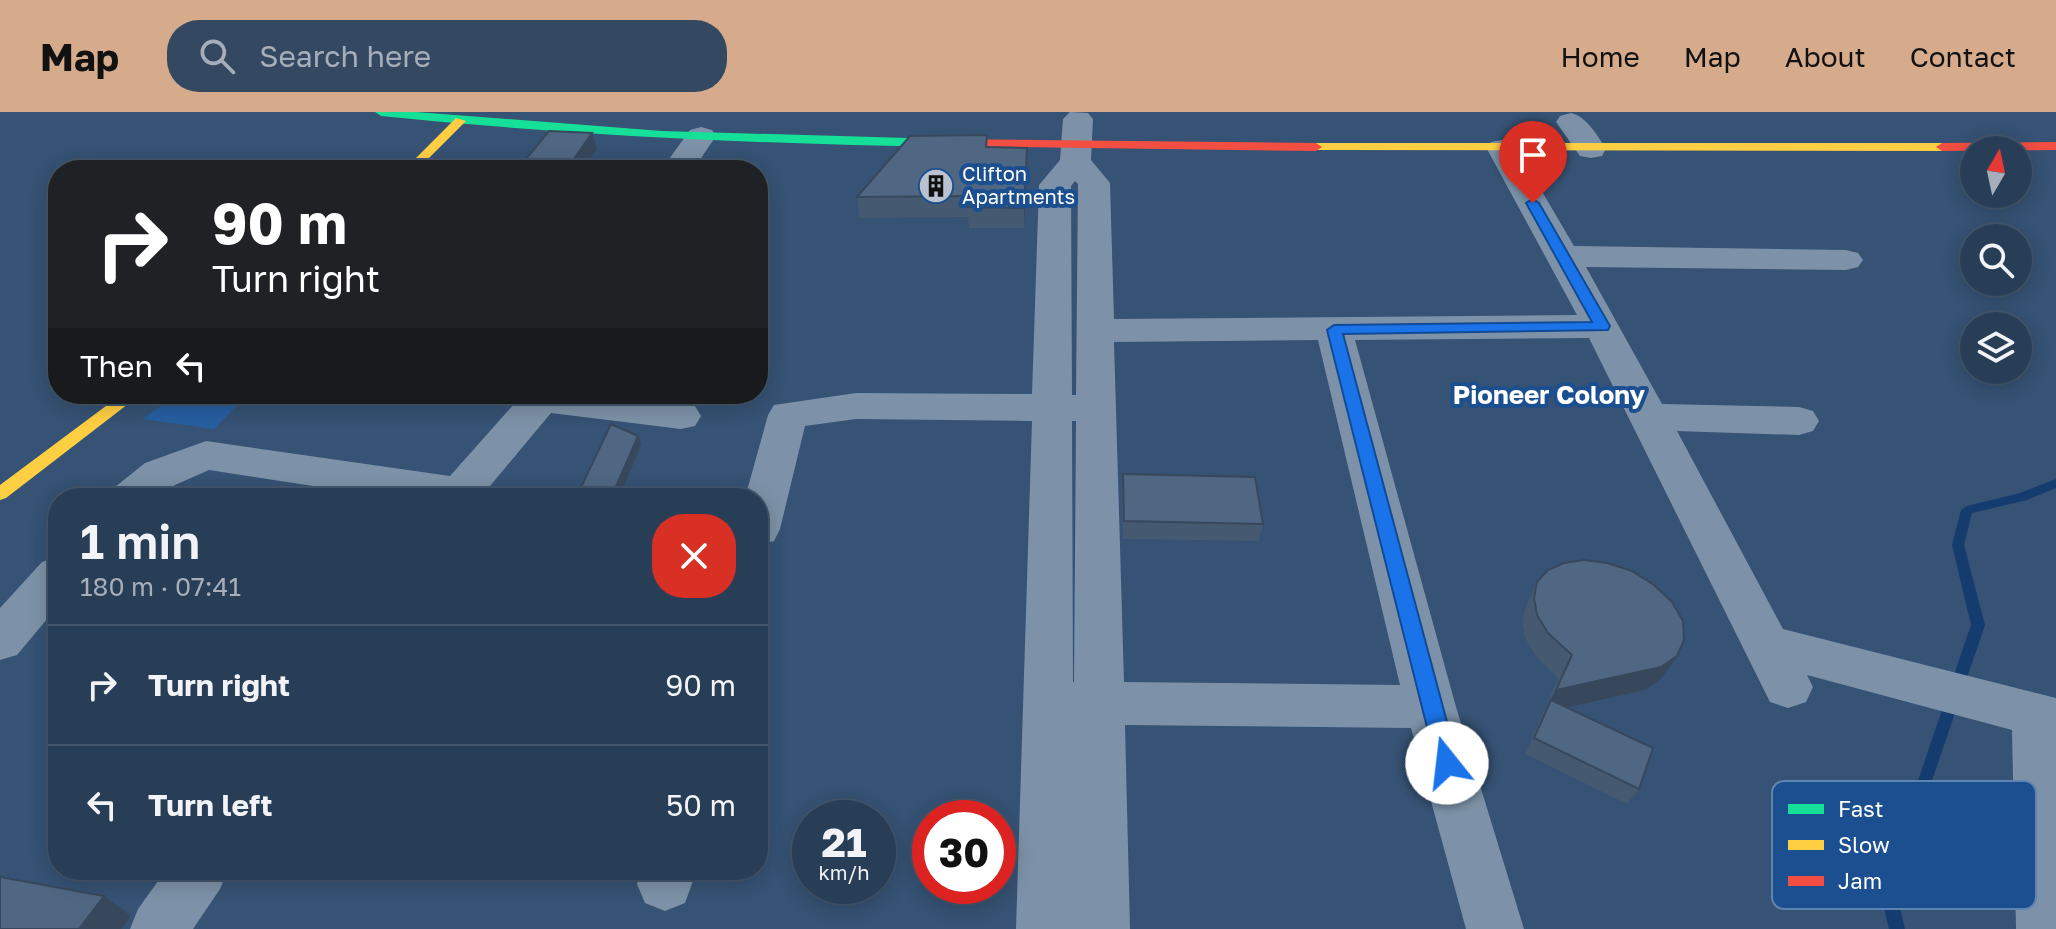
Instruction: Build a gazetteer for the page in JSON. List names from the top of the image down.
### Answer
{
  "districts": ["Pioneer Colony"],
  "places": {
    "building": ["Clifton Apartments"]
  },
  "legend": ["Fast", "Slow", "Jam"],
  "north": "top",
  "page": {
    "header": "Map",
    "search": "Search here",
    "nav": [
      "Home",
      "Map",
      "About",
      "Contact"
    ],
    "turn": ["90 m", "Turn right"],
    "then": "Then",
    "heading": ["1 min", "180 m · 07:41"],
    "list": [
      {
        "name": "Turn right",
        "value": "90 m"
      },
      {
        "name": "Turn left",
        "value": "50 m"
      }
    ],
    "speed": "21 km/h",
    "limit": "30"
  }
}
